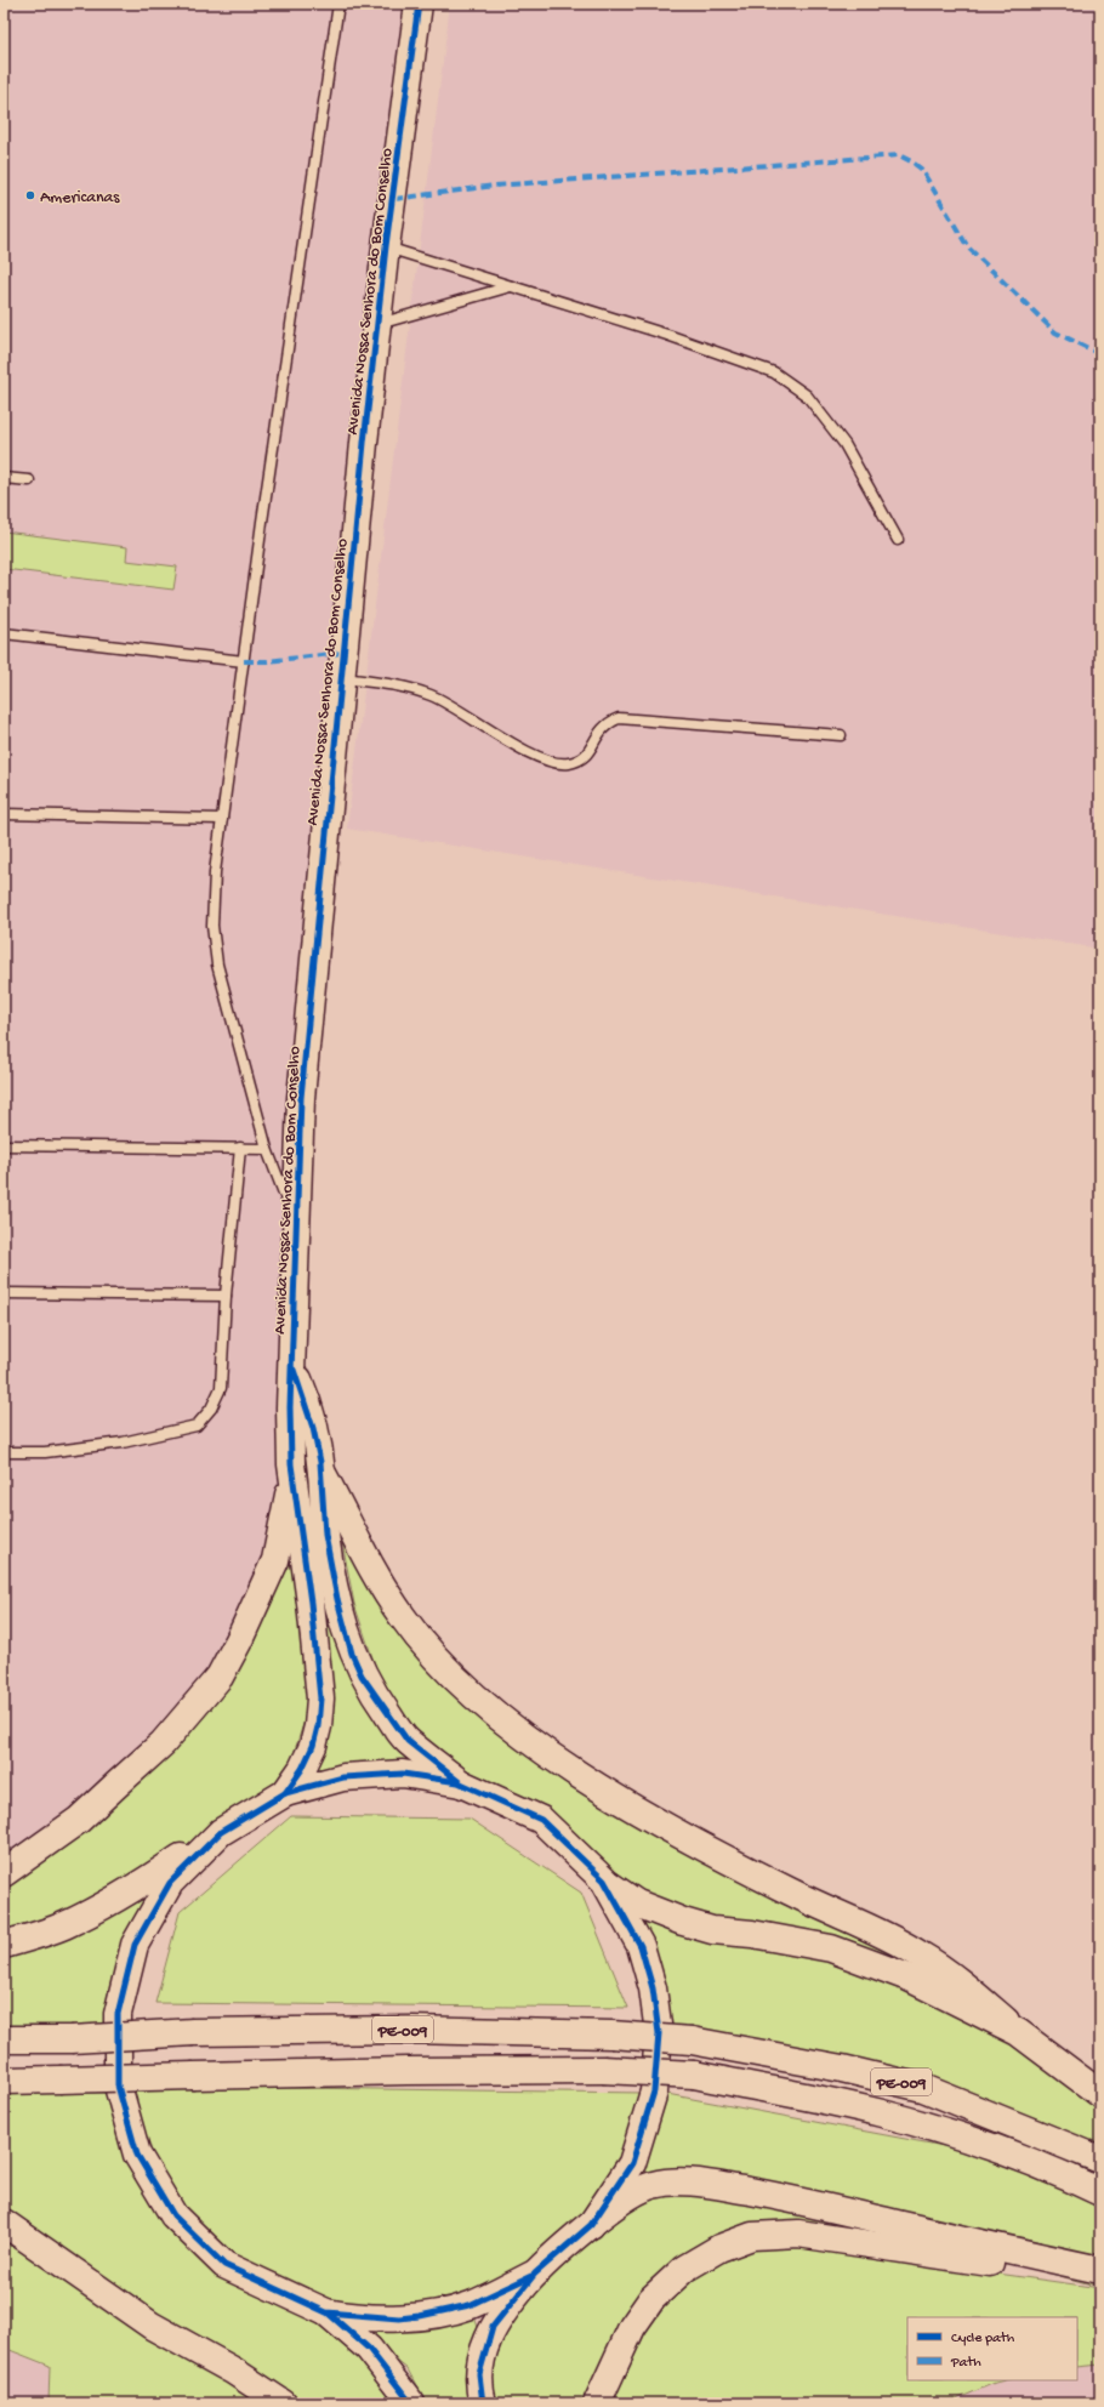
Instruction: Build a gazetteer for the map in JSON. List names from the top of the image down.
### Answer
{
  "streets": {
    "main road": ["Avenida Nossa Senhora do Bom Conselho", "PE-009"]
  },
  "places": ["Americanas"],
  "legend": ["Cycle path", "Path"]
}
